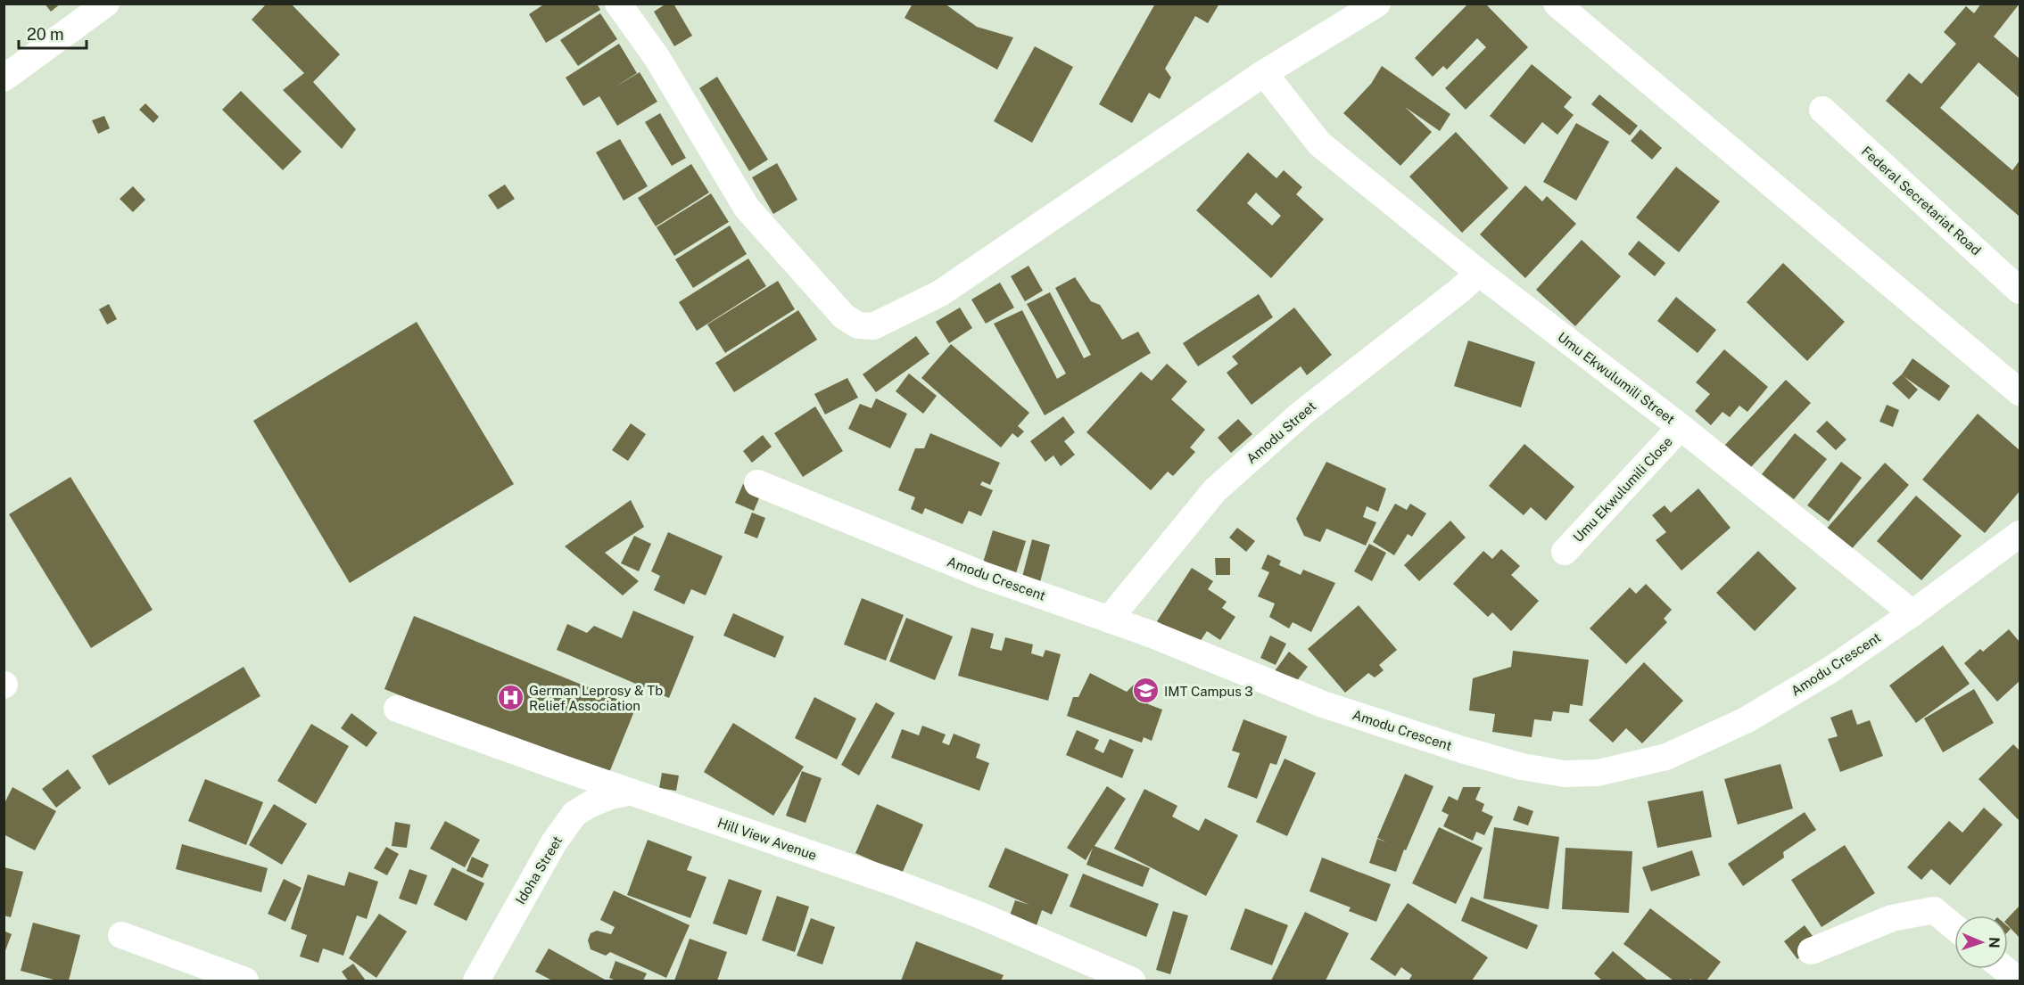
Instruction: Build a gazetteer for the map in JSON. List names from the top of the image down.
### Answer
{
  "streets": {
    "street": [
      "Federal Secretariat Road",
      "Umu Ekwulumili Street",
      "Amodu Street",
      "Umu Ekwulumili Close",
      "Amodu Crescent",
      "Hill View Avenue",
      "Idoha Street"
    ]
  },
  "crossings": [
    ["Umu Ekwulumili Street", "Amodu Street"],
    ["Umu Ekwulumili Street", "Umu Ekwulumili Close"],
    ["Umu Ekwulumili Street", "Amodu Crescent"],
    ["Amodu Street", "Amodu Crescent"],
    ["Hill View Avenue", "Idoha Street"]
  ],
  "places": {
    "school or university": ["IMT Campus 3"],
    "hospital": ["German Leprosy & Tb Relief Association"]
  },
  "scale_bar": "20 m",
  "north": "right"
}
